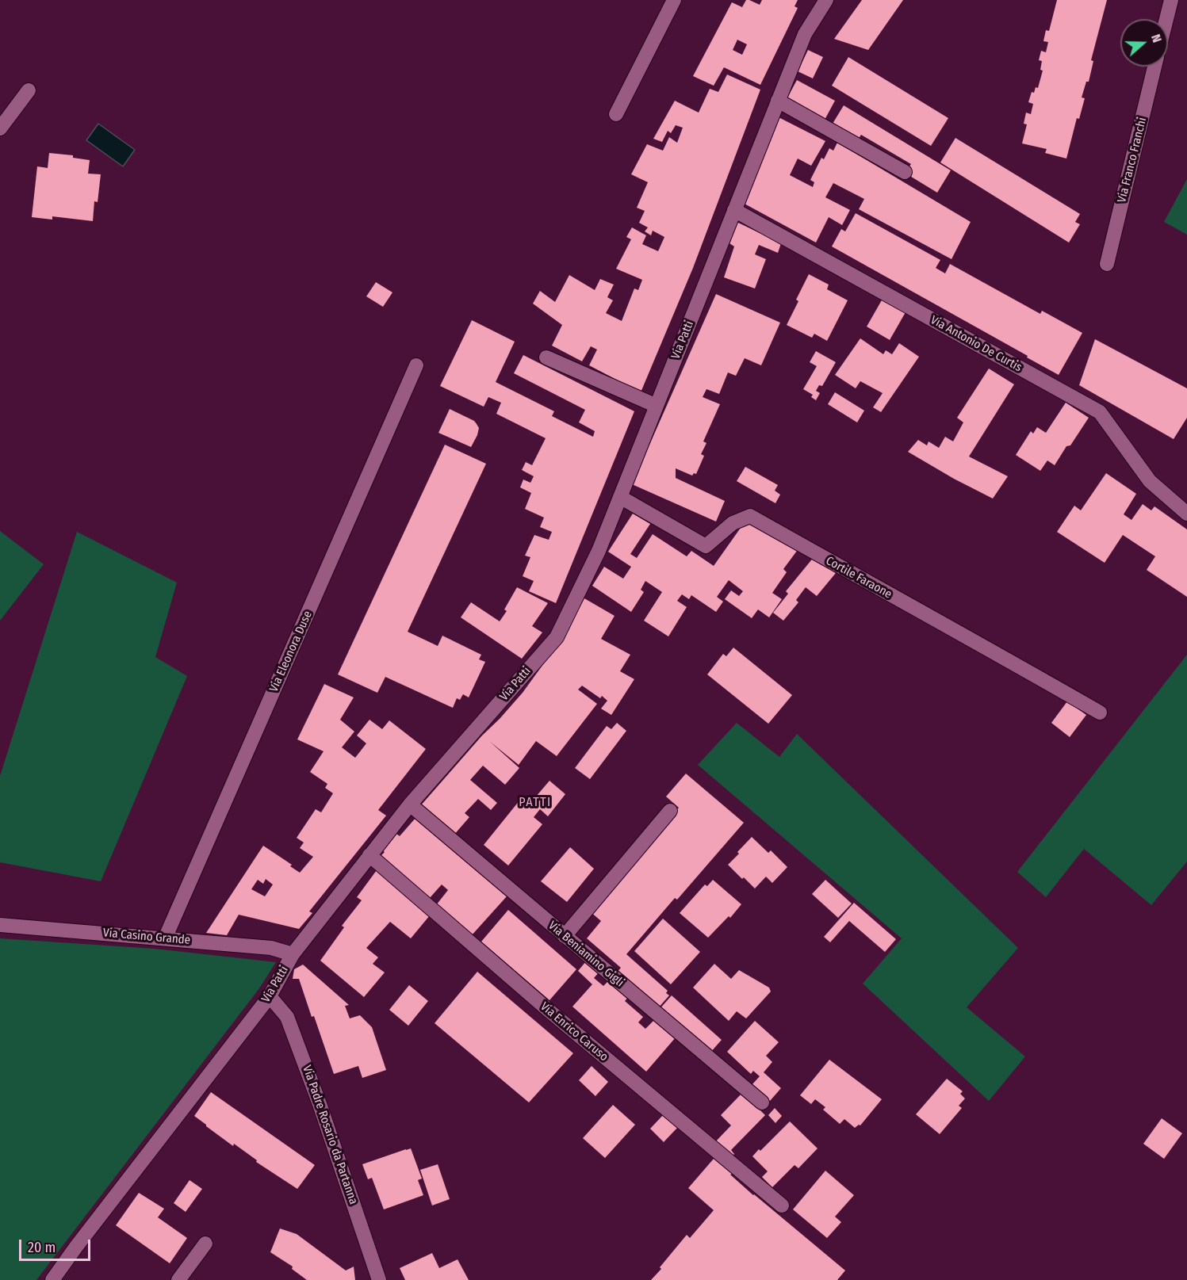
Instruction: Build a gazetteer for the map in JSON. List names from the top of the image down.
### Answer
{
  "streets": {
    "street": [
      "Via Franco Franchi",
      "Via Patti",
      "Via Antonio De Curtis",
      "Cortile Faraone",
      "Via Eleonora Duse",
      "Via Casino Grande",
      "Via Beniamino Gigli",
      "Via Enrico Caruso",
      "Via Padre Rosario da Partanna"
    ]
  },
  "crossings": [
    ["Via Patti", "Via Antonio De Curtis"],
    ["Via Patti", "Cortile Faraone"],
    ["Via Patti", "Via Casino Grande"],
    ["Via Patti", "Via Beniamino Gigli"],
    ["Via Patti", "Via Enrico Caruso"],
    ["Via Patti", "Via Padre Rosario da Partanna"],
    ["Via Eleonora Duse", "Via Casino Grande"]
  ],
  "districts": ["PATTI"],
  "scale_bar": "20 m",
  "north": "right"
}
